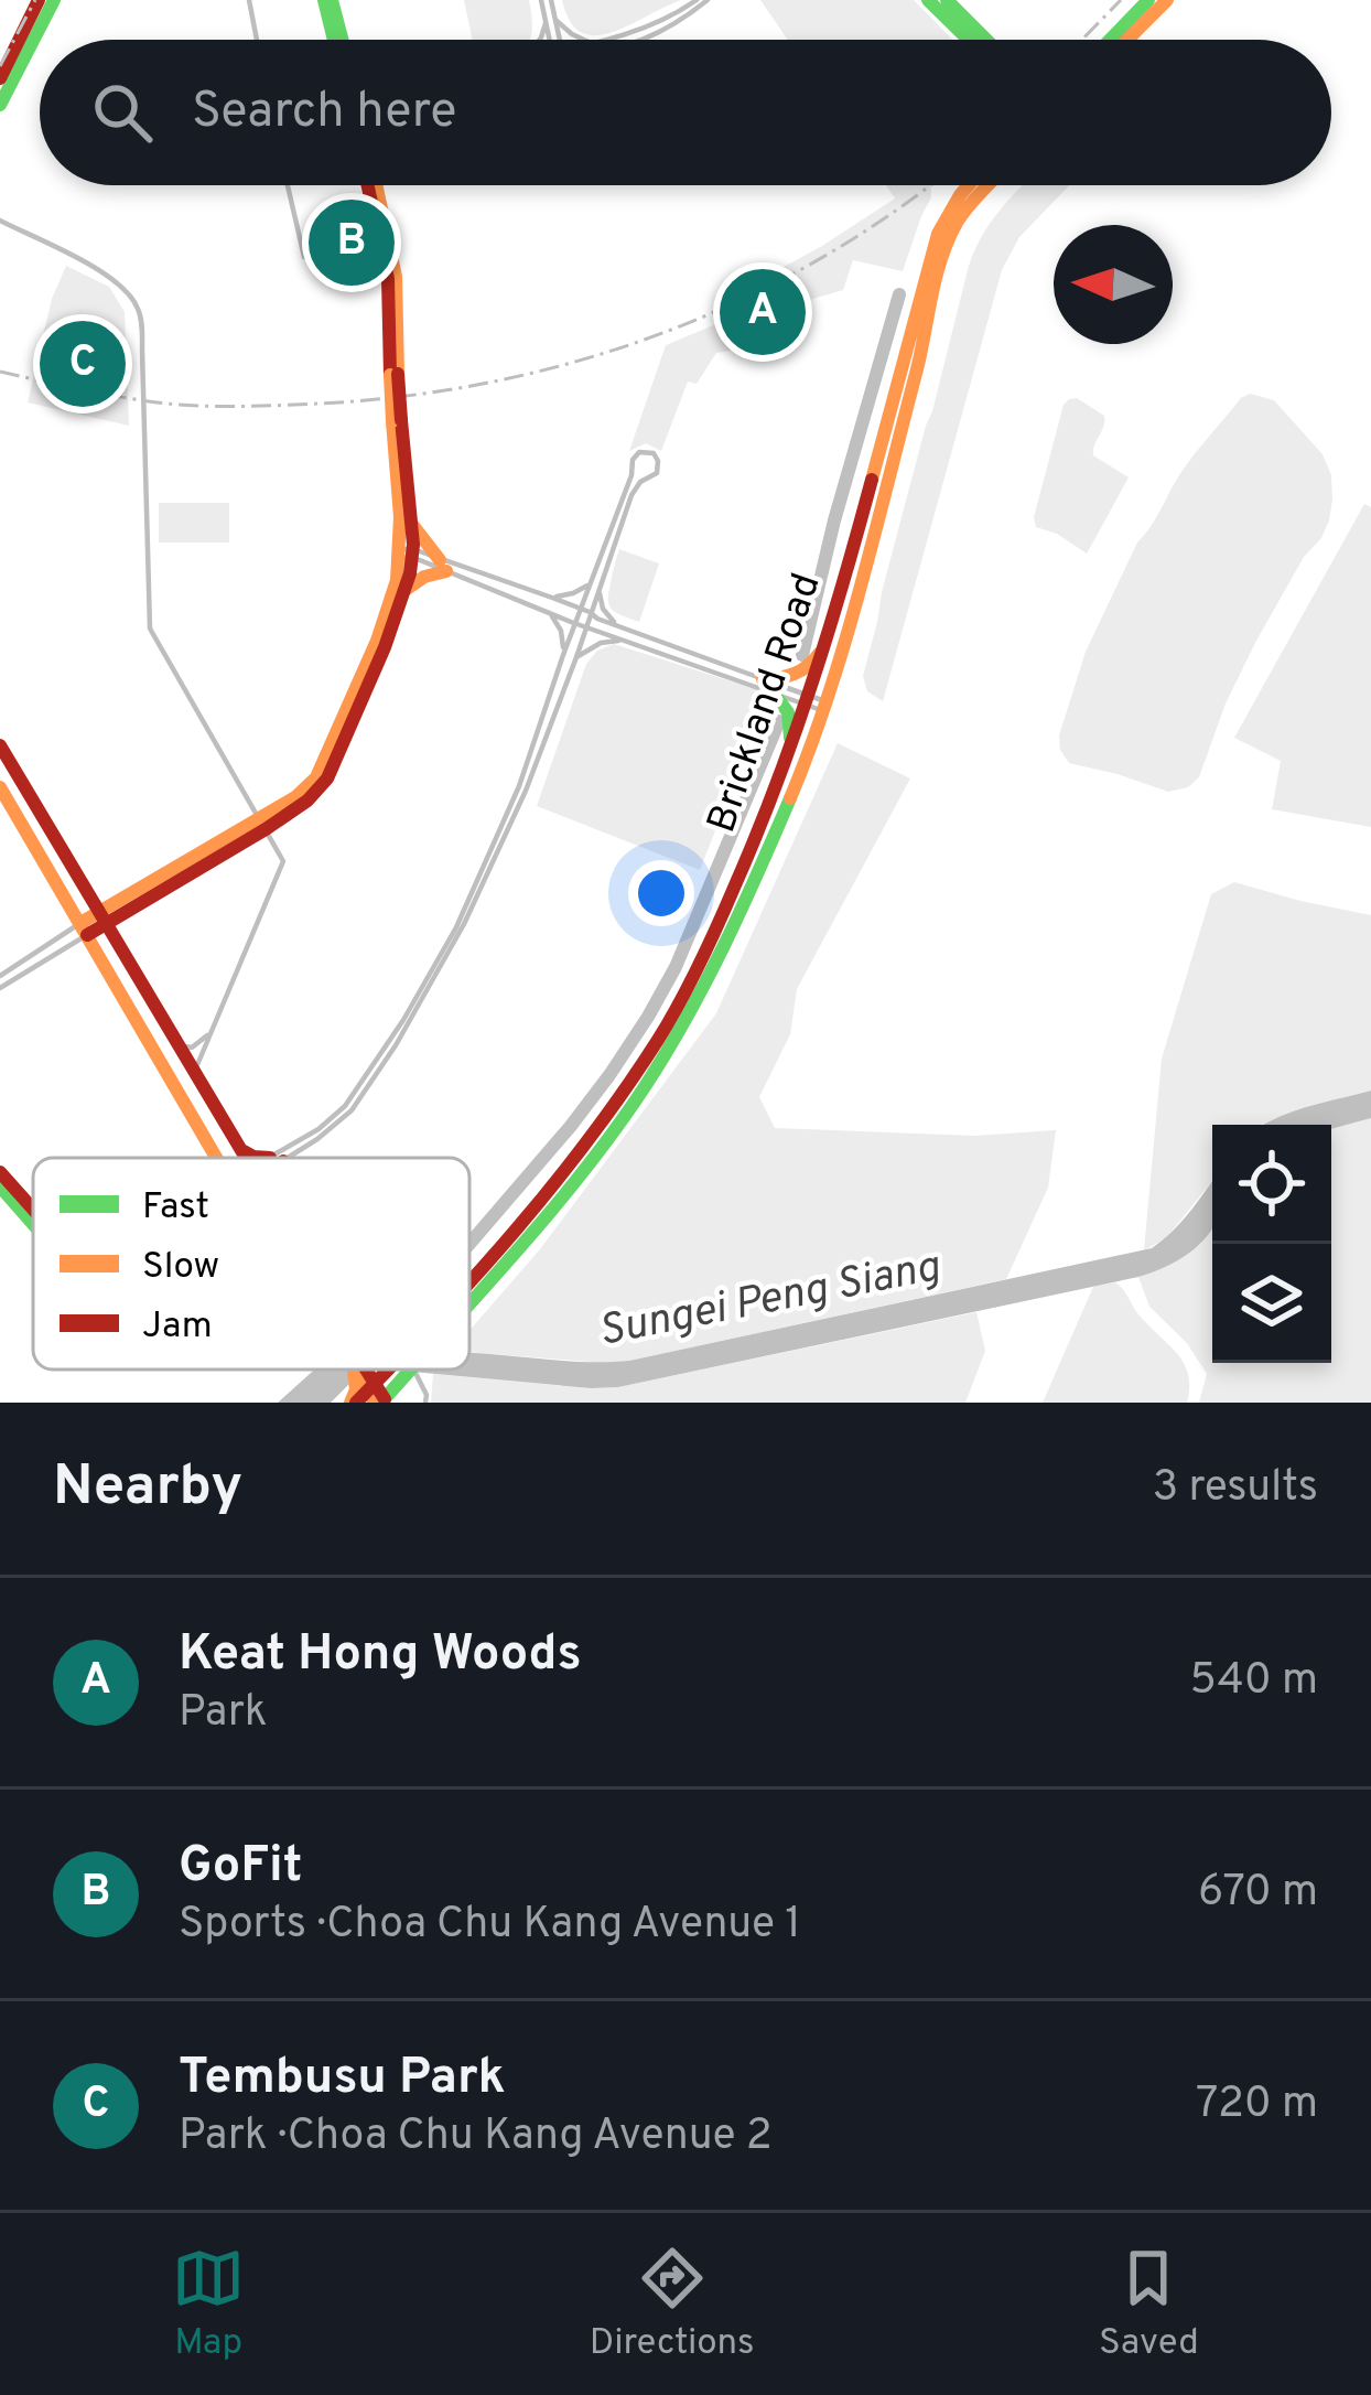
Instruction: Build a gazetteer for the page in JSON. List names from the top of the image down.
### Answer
{
  "streets": {
    "street": ["Brickland Road"]
  },
  "water": ["Sungei Peng Siang"],
  "legend": ["Fast", "Slow", "Jam"],
  "north": "left",
  "page": {
    "search": "Search here",
    "pins": ["B", "A", "C"],
    "heading": ["Nearby", "3 results"],
    "list": [
      {
        "mark": "A",
        "name": "Keat Hong Woods",
        "note": "Park",
        "value": "540 m"
      },
      {
        "mark": "B",
        "name": "GoFit",
        "note": "Sports · Choa Chu Kang Avenue 1",
        "value": "670 m"
      },
      {
        "mark": "C",
        "name": "Tembusu Park",
        "note": "Park · Choa Chu Kang Avenue 2",
        "value": "720 m"
      }
    ],
    "nav": ["Map", "Directions", "Saved"]
  }
}
